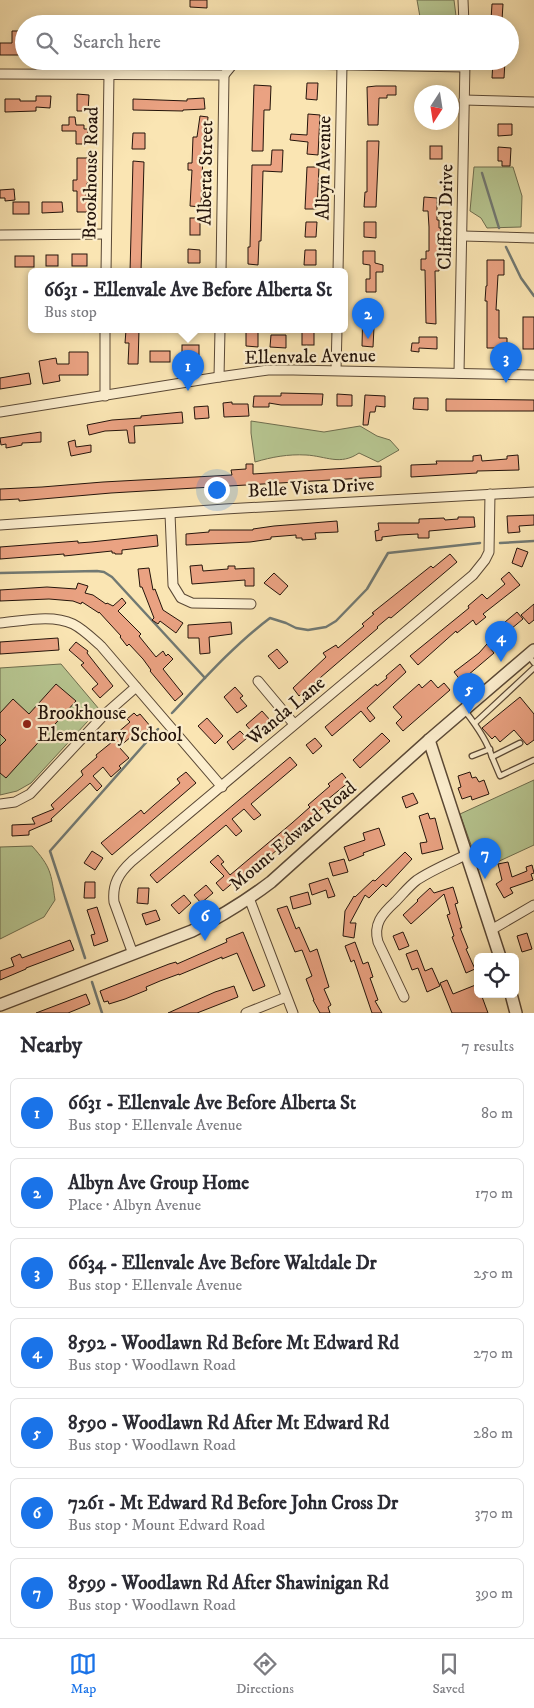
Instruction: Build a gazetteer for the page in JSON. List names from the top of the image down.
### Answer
{
  "streets": {
    "street": [
      "Albyn Avenue",
      "Brookhouse Road",
      "Alberta Street",
      "Clifford Drive",
      "Ellenvale Avenue",
      "Belle Vista Drive",
      "Wanda Lane",
      "Mount Edward Road"
    ]
  },
  "crossings": [
    ["Clifford Drive", "Ellenvale Avenue"],
    ["Belle Vista Drive", "Wanda Lane"],
    ["Wanda Lane", "Mount Edward Road"]
  ],
  "places": ["Brookhouse Elementary School"],
  "north": "bottom",
  "page": {
    "search": "Search here",
    "popup": ["6631 - Ellenvale Ave Before Alberta St", "Bus stop"],
    "pins": [
      "2",
      "3",
      "1",
      "4",
      "5",
      "7",
      "6"
    ],
    "heading": ["Nearby", "7 results"],
    "list": [
      {
        "mark": "1",
        "name": "6631 - Ellenvale Ave Before Alberta St",
        "note": "Bus stop · Ellenvale Avenue",
        "value": "80 m"
      },
      {
        "mark": "2",
        "name": "Albyn Ave Group Home",
        "note": "Place · Albyn Avenue",
        "value": "170 m"
      },
      {
        "mark": "3",
        "name": "6634 - Ellenvale Ave Before Waltdale Dr",
        "note": "Bus stop · Ellenvale Avenue",
        "value": "250 m"
      },
      {
        "mark": "4",
        "name": "8592 - Woodlawn Rd Before Mt Edward Rd",
        "note": "Bus stop · Woodlawn Road",
        "value": "270 m"
      },
      {
        "mark": "5",
        "name": "8590 - Woodlawn Rd After Mt Edward Rd",
        "note": "Bus stop · Woodlawn Road",
        "value": "280 m"
      },
      {
        "mark": "6",
        "name": "7261 - Mt Edward Rd Before John Cross Dr",
        "note": "Bus stop · Mount Edward Road",
        "value": "370 m"
      },
      {
        "mark": "7",
        "name": "8599 - Woodlawn Rd After Shawinigan Rd",
        "note": "Bus stop · Woodlawn Road",
        "value": "390 m"
      }
    ],
    "nav": ["Map", "Directions", "Saved"]
  }
}
